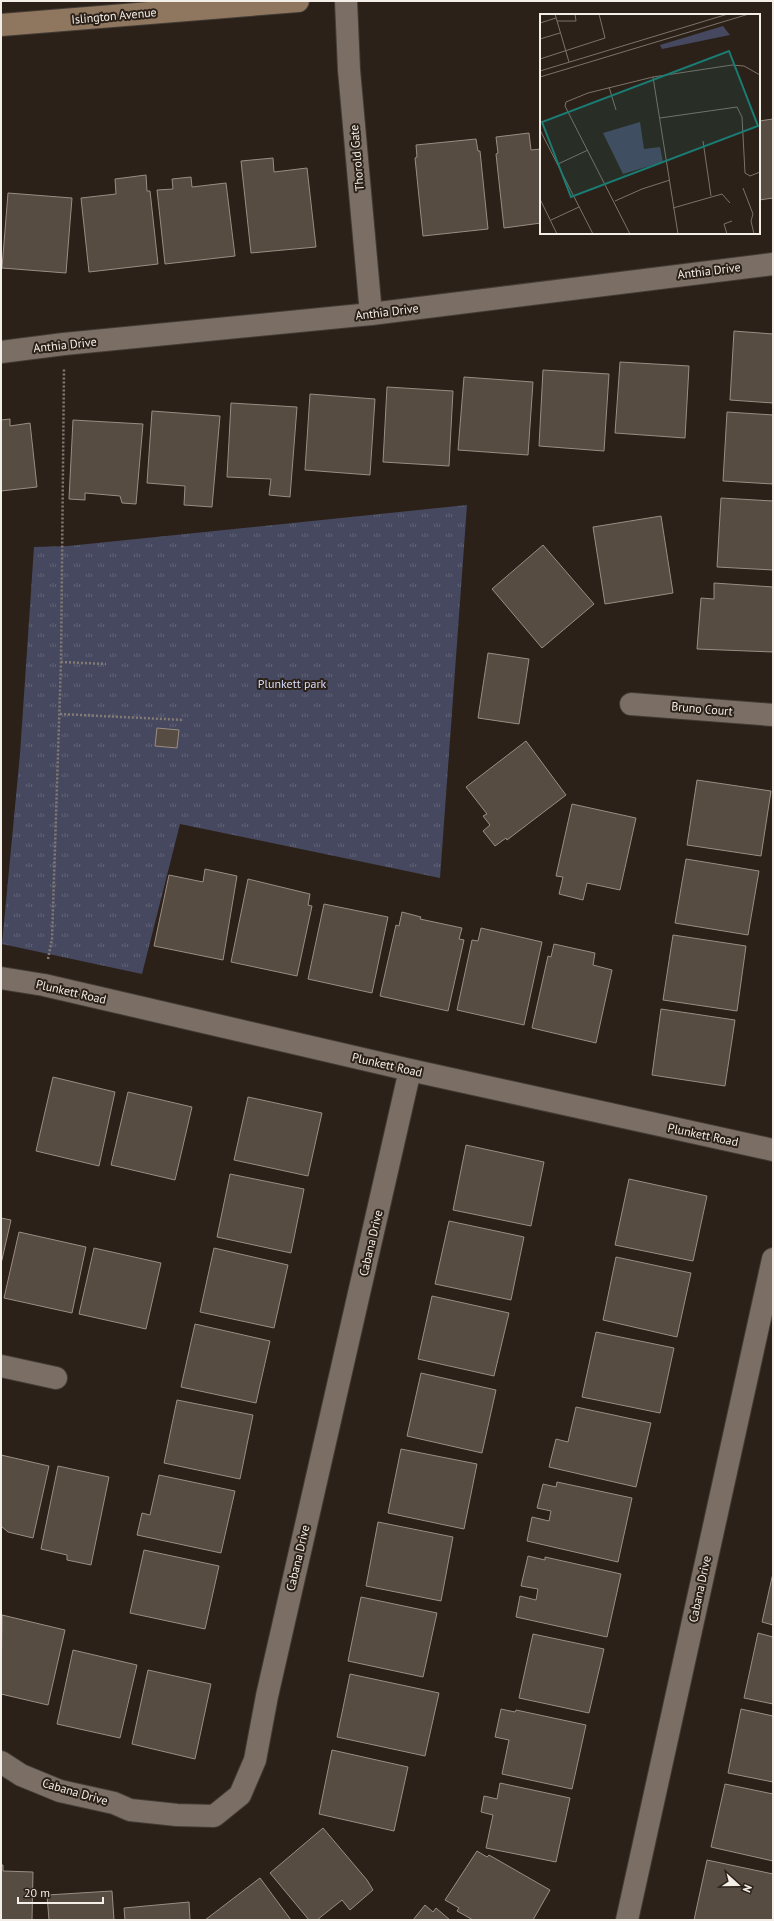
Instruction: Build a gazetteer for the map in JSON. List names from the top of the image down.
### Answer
{
  "streets": {
    "main road": ["Islington Avenue"],
    "street": [
      "Thorold Gate",
      "Anthia Drive",
      "Bruno Court",
      "Plunkett Road",
      "Cabana Drive"
    ]
  },
  "crossings": [
    ["Thorold Gate", "Anthia Drive"],
    ["Plunkett Road", "Cabana Drive"]
  ],
  "parks": ["Plunkett park"],
  "scale_bar": "20 m",
  "north": "right"
}
